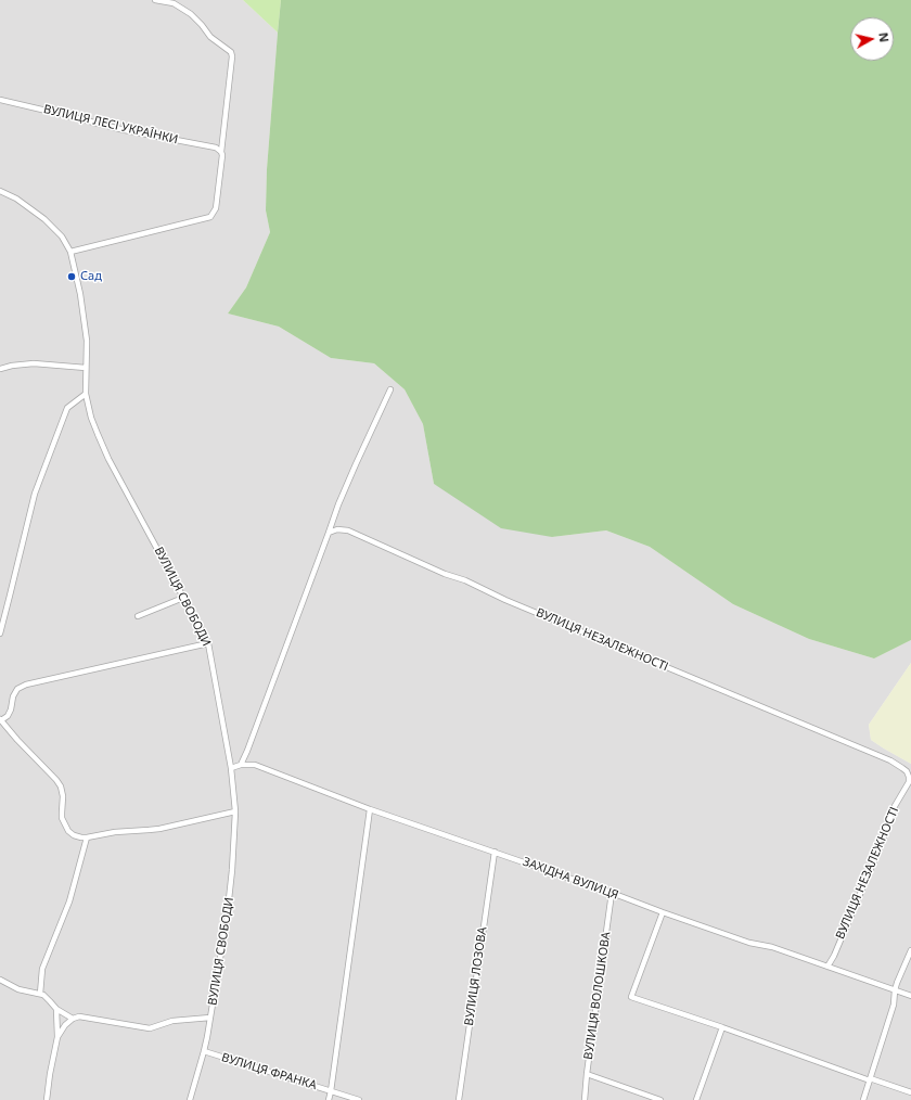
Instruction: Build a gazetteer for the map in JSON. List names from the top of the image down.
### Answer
{
  "streets": {
    "street": [
      "ВУЛИЦЯ ЛЕСІ УКРАЇНКИ",
      "ВУЛИЦЯ СВОБОДИ",
      "ВУЛИЦЯ НЕЗАЛЕЖНОСТІ",
      "ЗАХІДНА ВУЛИЦЯ",
      "ВУЛИЦЯ ЛОЗОВА",
      "ВУЛИЦЯ ВОЛОШКОВА",
      "ВУЛИЦЯ ФРАНКА"
    ]
  },
  "crossings": [
    ["ВУЛИЦЯ СВОБОДИ", "ЗАХІДНА ВУЛИЦЯ"],
    ["ВУЛИЦЯ СВОБОДИ", "ВУЛИЦЯ ФРАНКА"],
    ["ВУЛИЦЯ НЕЗАЛЕЖНОСТІ", "ЗАХІДНА ВУЛИЦЯ"],
    ["ЗАХІДНА ВУЛИЦЯ", "ВУЛИЦЯ ЛОЗОВА"],
    ["ЗАХІДНА ВУЛИЦЯ", "ВУЛИЦЯ ВОЛОШКОВА"]
  ],
  "places": ["Сад"],
  "north": "right"
}
